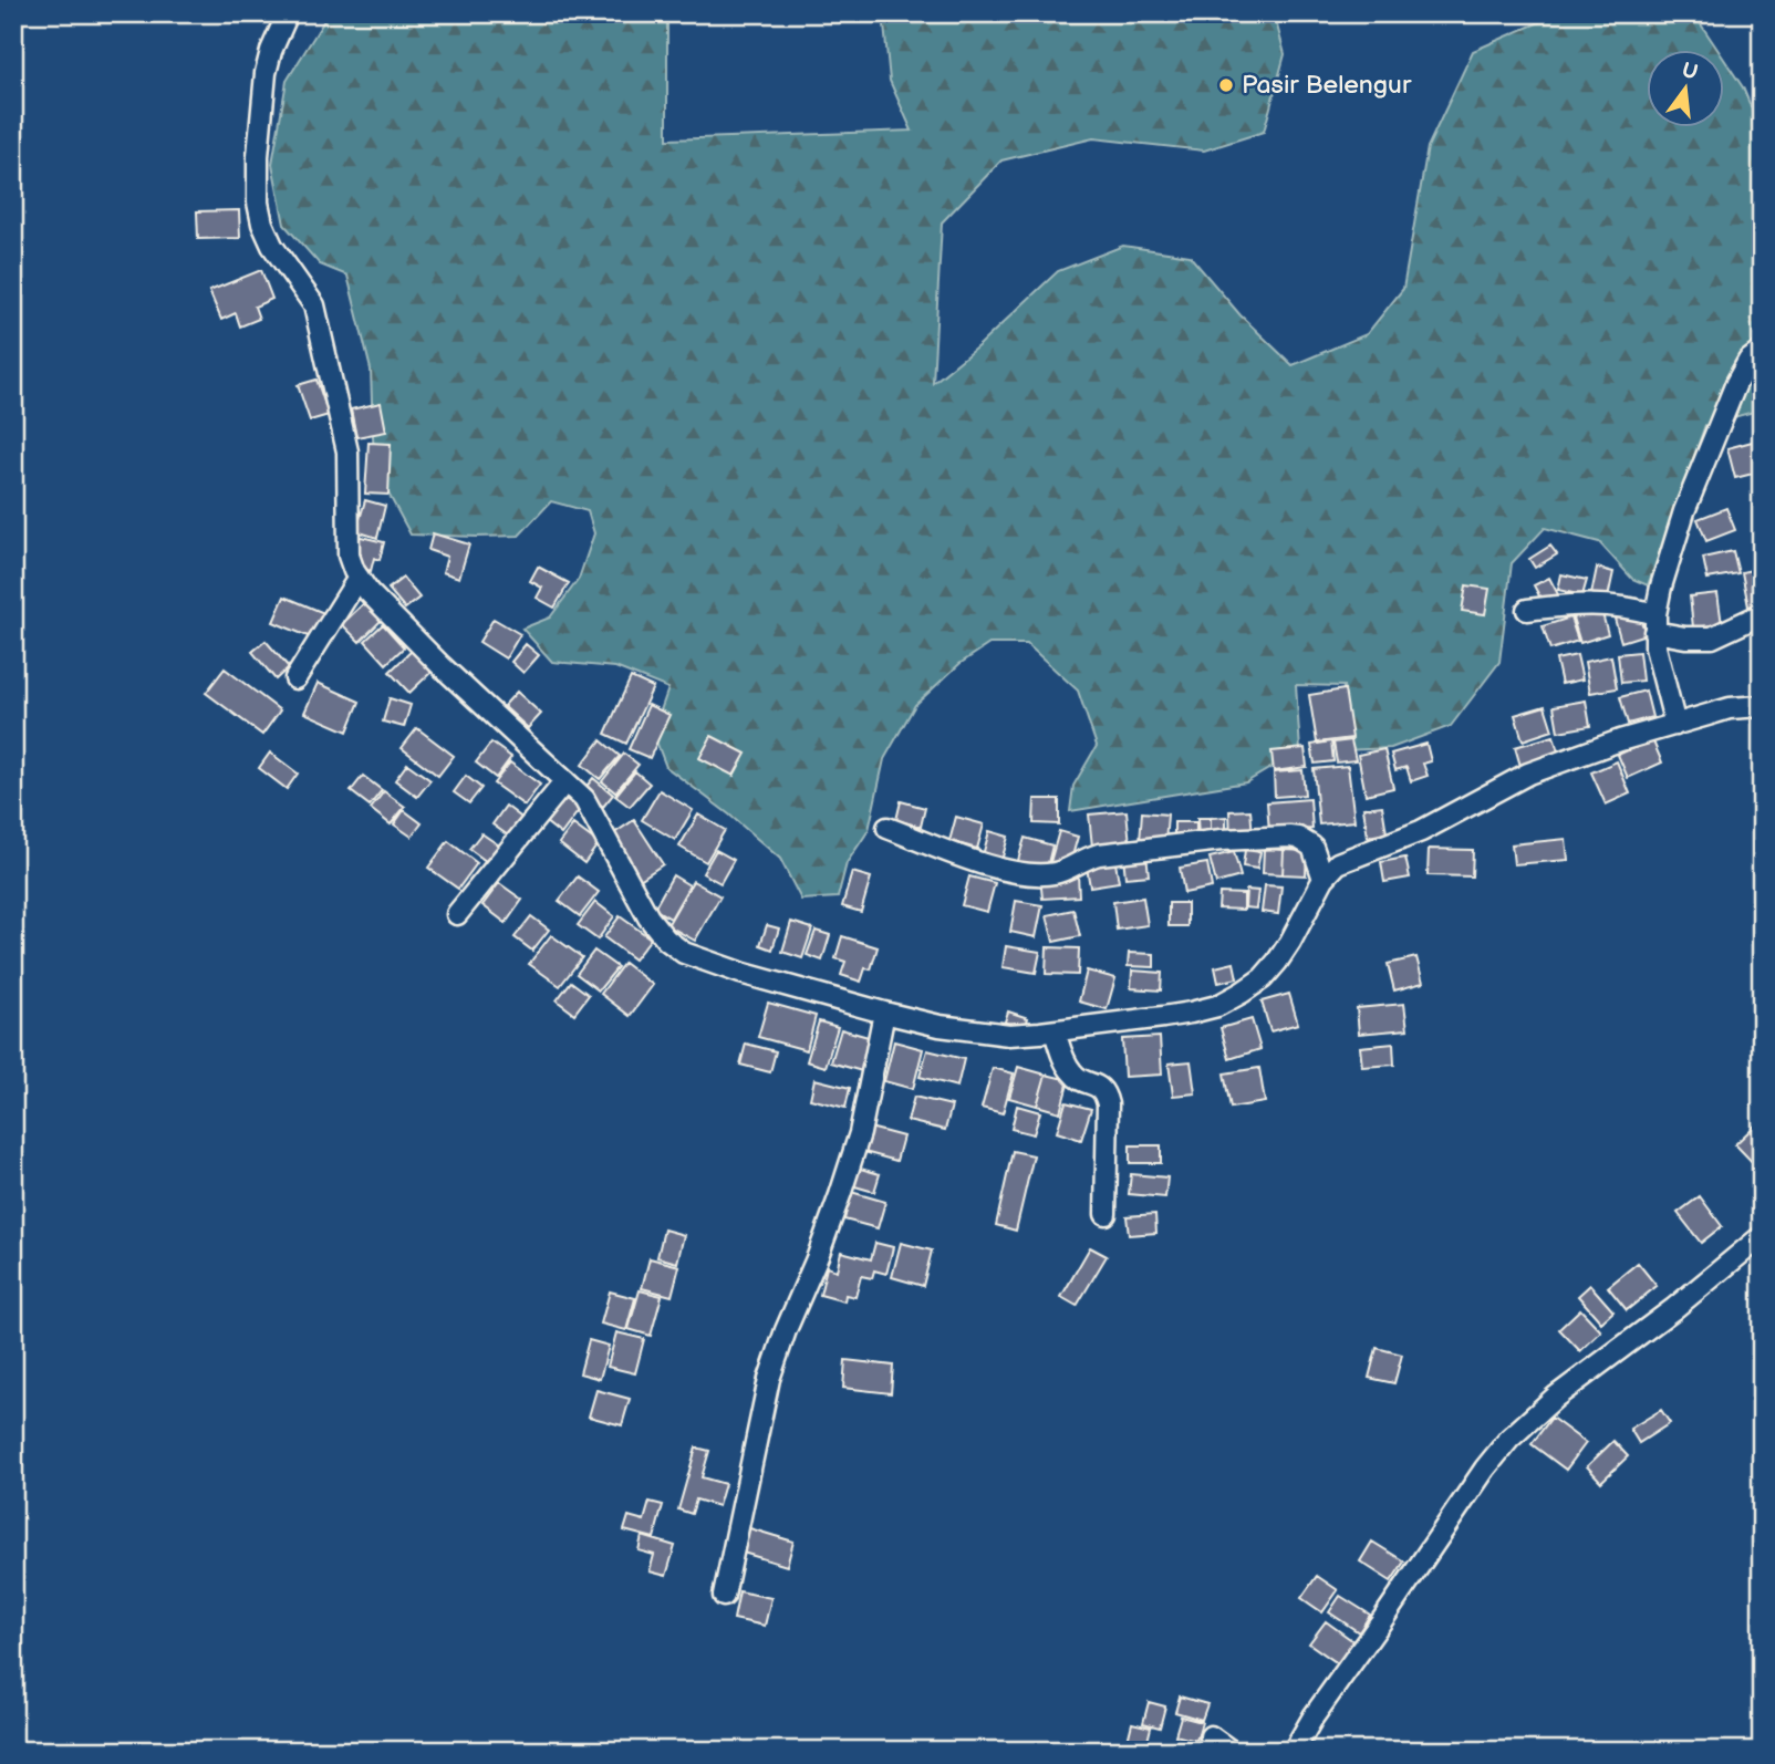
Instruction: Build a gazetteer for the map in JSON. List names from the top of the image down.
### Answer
{
  "places": ["Pasir Belengur"],
  "north": "top"
}
